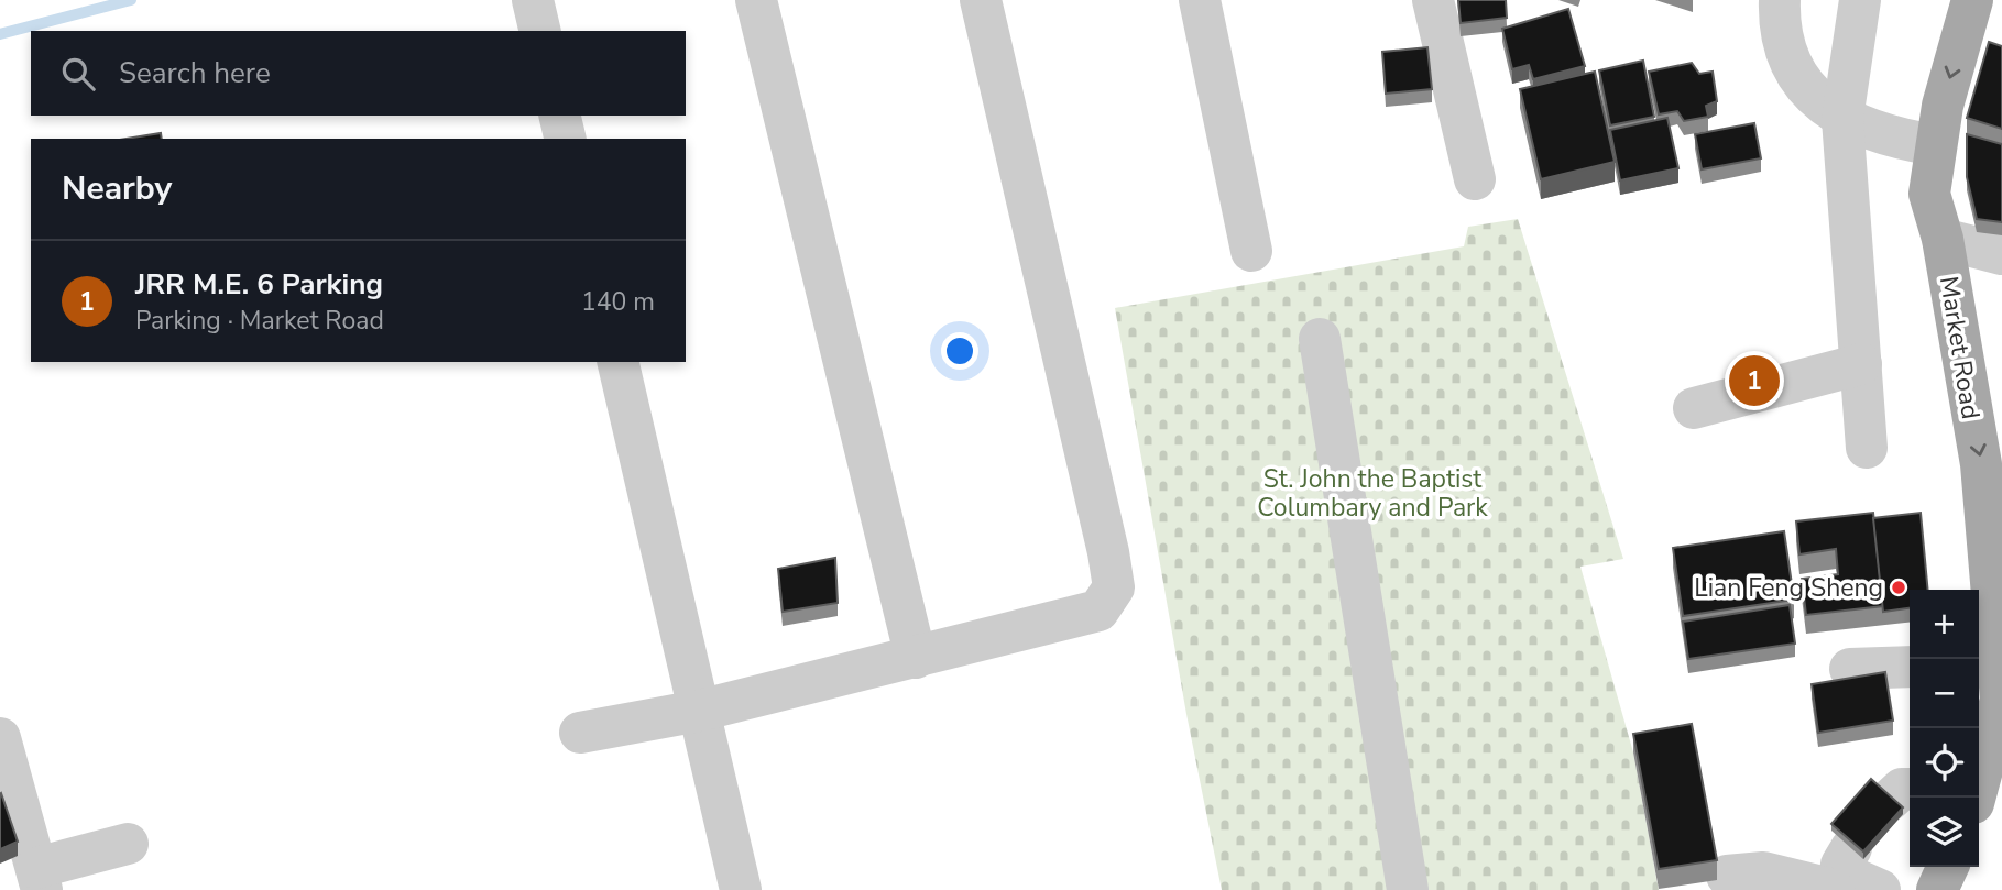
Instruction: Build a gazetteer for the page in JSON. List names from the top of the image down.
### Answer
{
  "streets": {
    "main road": ["Market Road"]
  },
  "one_way": ["Market Road"],
  "parks": ["St. John the Baptist Columbary and Park"],
  "places": ["Lian Feng Sheng"],
  "page": {
    "search": "Search here",
    "heading": "Nearby",
    "list": [
      {
        "mark": "1",
        "name": "JRR M.E. 6 Parking",
        "note": "Parking · Market Road",
        "value": "140 m"
      }
    ],
    "pins": "1",
    "map_buttons": ["+", "−"]
  }
}
